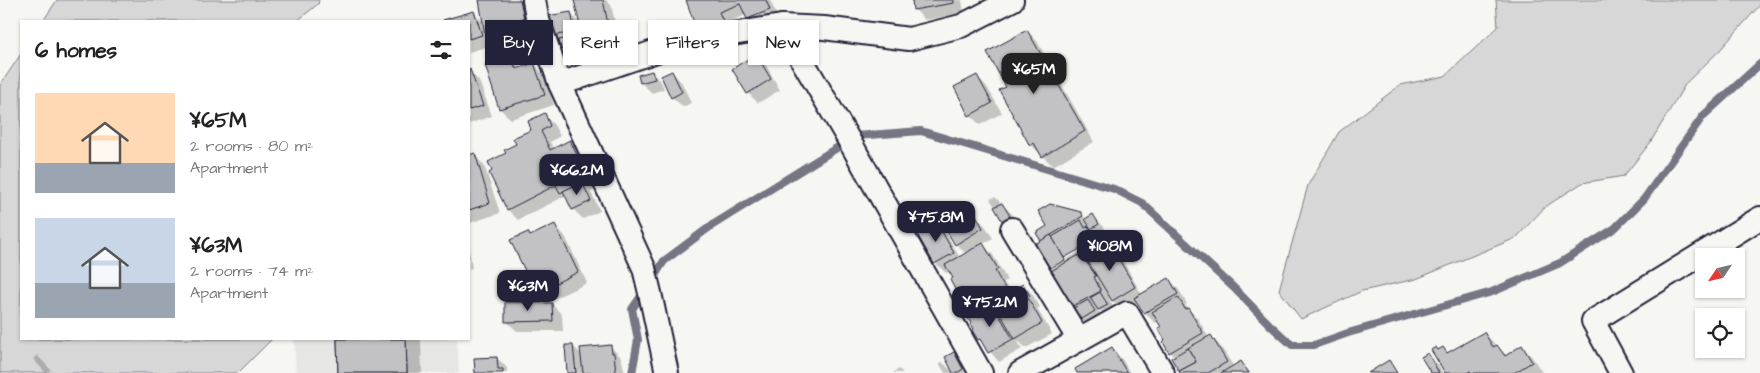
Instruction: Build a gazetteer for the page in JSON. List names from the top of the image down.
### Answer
{
  "north": "bottom left",
  "page": {
    "chip": [
      "Buy",
      "Rent",
      "Filters",
      "New"
    ],
    "heading": "6 homes",
    "price": [
      "¥65M",
      "¥66.2M",
      "¥75.8M",
      "¥108M",
      "¥63M",
      "¥75.2M"
    ],
    "list": [
      {
        "name": "¥65M",
        "note": "2 rooms · 80 m² · Apartment"
      },
      {
        "name": "¥63M",
        "note": "2 rooms · 74 m² · Apartment"
      }
    ]
  }
}
